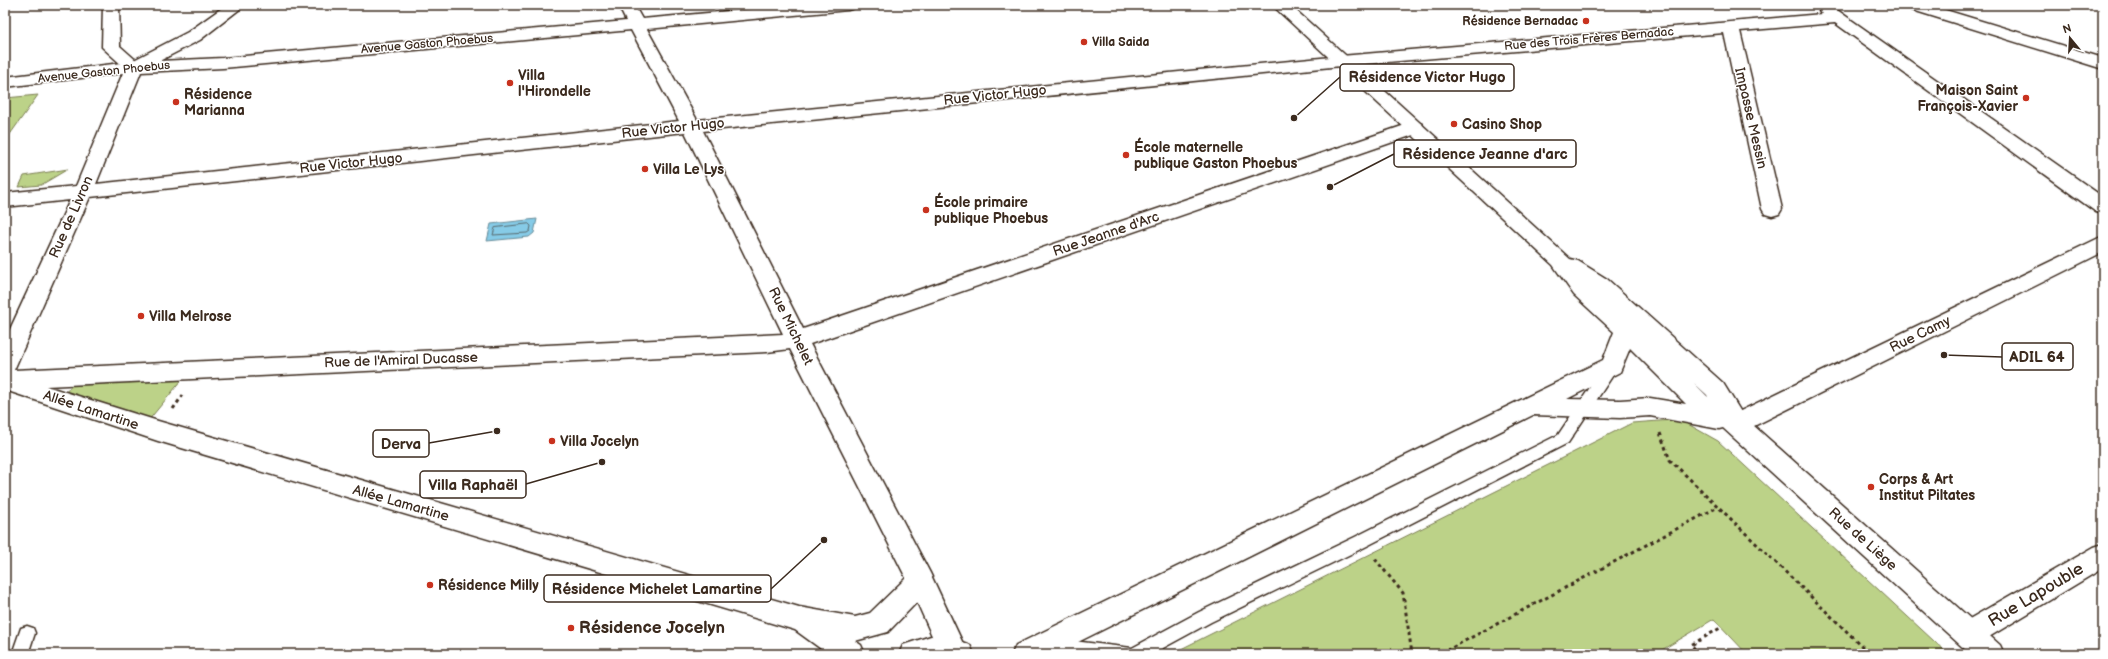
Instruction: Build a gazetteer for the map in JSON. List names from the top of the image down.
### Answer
{
  "streets": {
    "street": [
      "Rue des Trois Frères Bernadac",
      "Avenue Gaston Phoebus",
      "Rue Victor Hugo",
      "Impasse Messin",
      "Rue de Livron",
      "Rue Jeanne d'Arc",
      "Rue Michelet",
      "Rue Camy",
      "Rue de l'Amiral Ducasse",
      "Allée Lamartine",
      "Rue de Liège",
      "Rue Lapouble"
    ]
  },
  "crossings": [
    ["Rue des Trois Frères Bernadac", "Rue Victor Hugo"],
    ["Rue des Trois Frères Bernadac", "Impasse Messin"],
    ["Rue des Trois Frères Bernadac", "Rue de Liège"],
    ["Avenue Gaston Phoebus", "Rue de Livron"],
    ["Avenue Gaston Phoebus", "Rue Michelet"],
    ["Rue Victor Hugo", "Rue de Livron"],
    ["Rue Victor Hugo", "Rue Michelet"],
    ["Rue Victor Hugo", "Rue de Liège"],
    ["Rue Jeanne d'Arc", "Rue Michelet"],
    ["Rue Jeanne d'Arc", "Rue de l'Amiral Ducasse"],
    ["Rue Jeanne d'Arc", "Rue de Liège"],
    ["Rue Michelet", "Rue de l'Amiral Ducasse"],
    ["Rue Michelet", "Allée Lamartine"],
    ["Rue Camy", "Rue de Liège"],
    ["Rue de l'Amiral Ducasse", "Allée Lamartine"],
    ["Rue de Liège", "Rue Lapouble"]
  ],
  "places": [
    "Résidence Bernadac",
    "Villa Saida",
    "Villa l'Hirondelle",
    "Maison Saint François-Xavier",
    "Résidence Marianna",
    "Résidence Victor Hugo",
    "Casino Shop",
    "École maternelle publique Gaston Phoebus",
    "Villa Le Lys",
    "Résidence Jeanne d'arc",
    "École primaire publique Phoebus",
    "Villa Melrose",
    "ADIL 64",
    "Derva",
    "Villa Jocelyn",
    "Villa Raphaël",
    "Corps & Art Institut Piltates",
    "Résidence Michelet Lamartine",
    "Résidence Milly",
    "Résidence Jocelyn"
  ],
  "north": "top"
}
